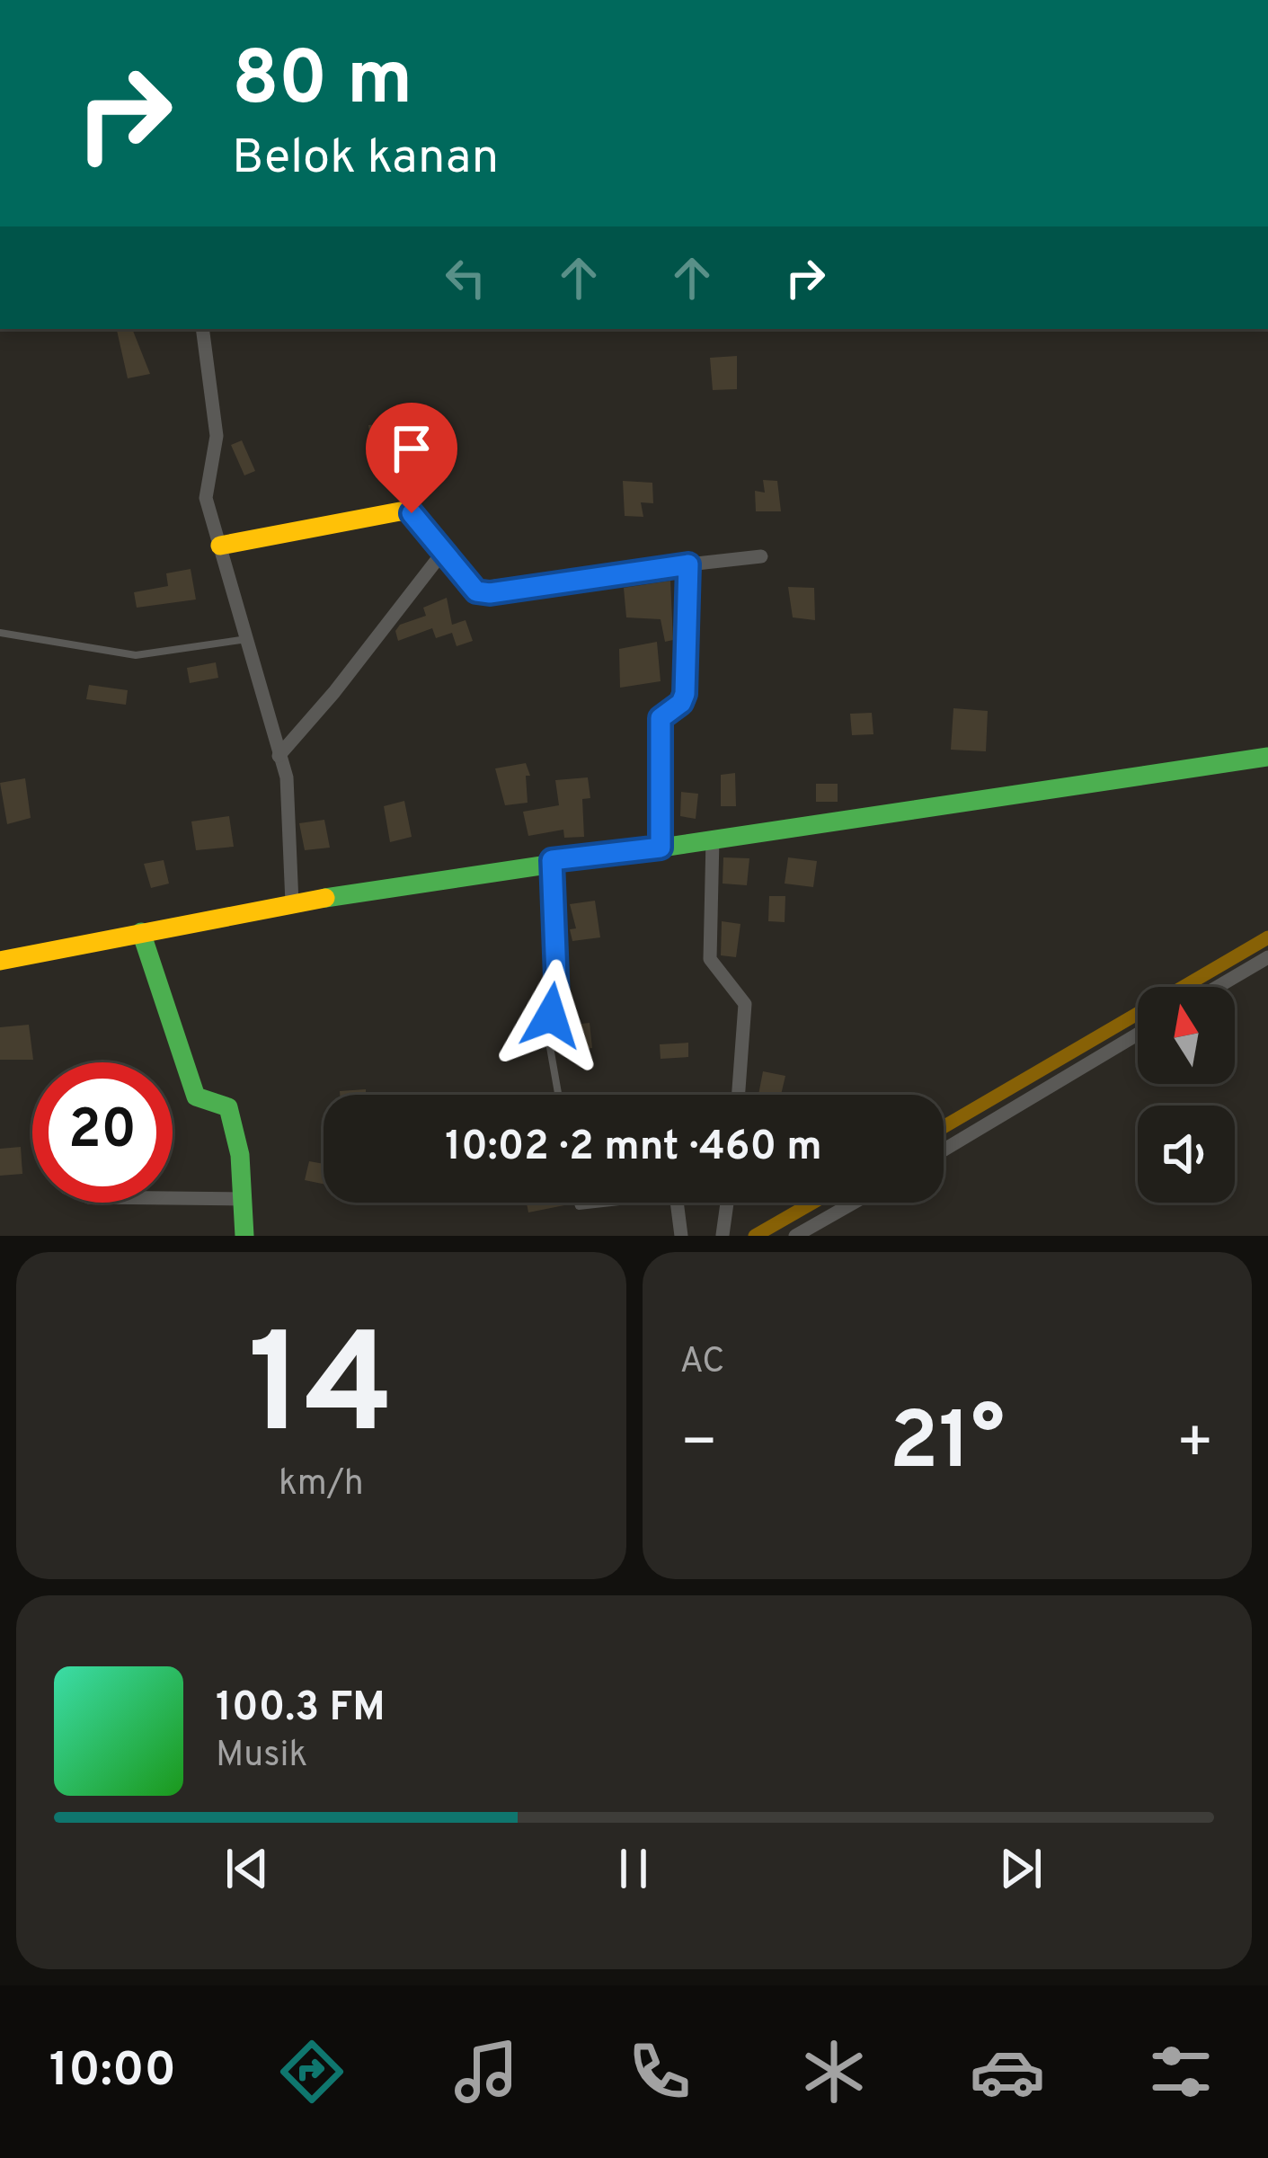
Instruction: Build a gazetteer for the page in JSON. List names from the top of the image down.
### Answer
{
  "north": "top",
  "page": {
    "turn": ["80 m", "Belok kanan"],
    "limit": "20",
    "trip": "10:02 · 2 mnt · 460 m",
    "tile": [
      ["14", "km/h"],
      "AC"
    ],
    "heat": ["−", "21°", "+"],
    "song": ["100.3 FM", "Musik"],
    "tabs": "10:00"
  }
}
